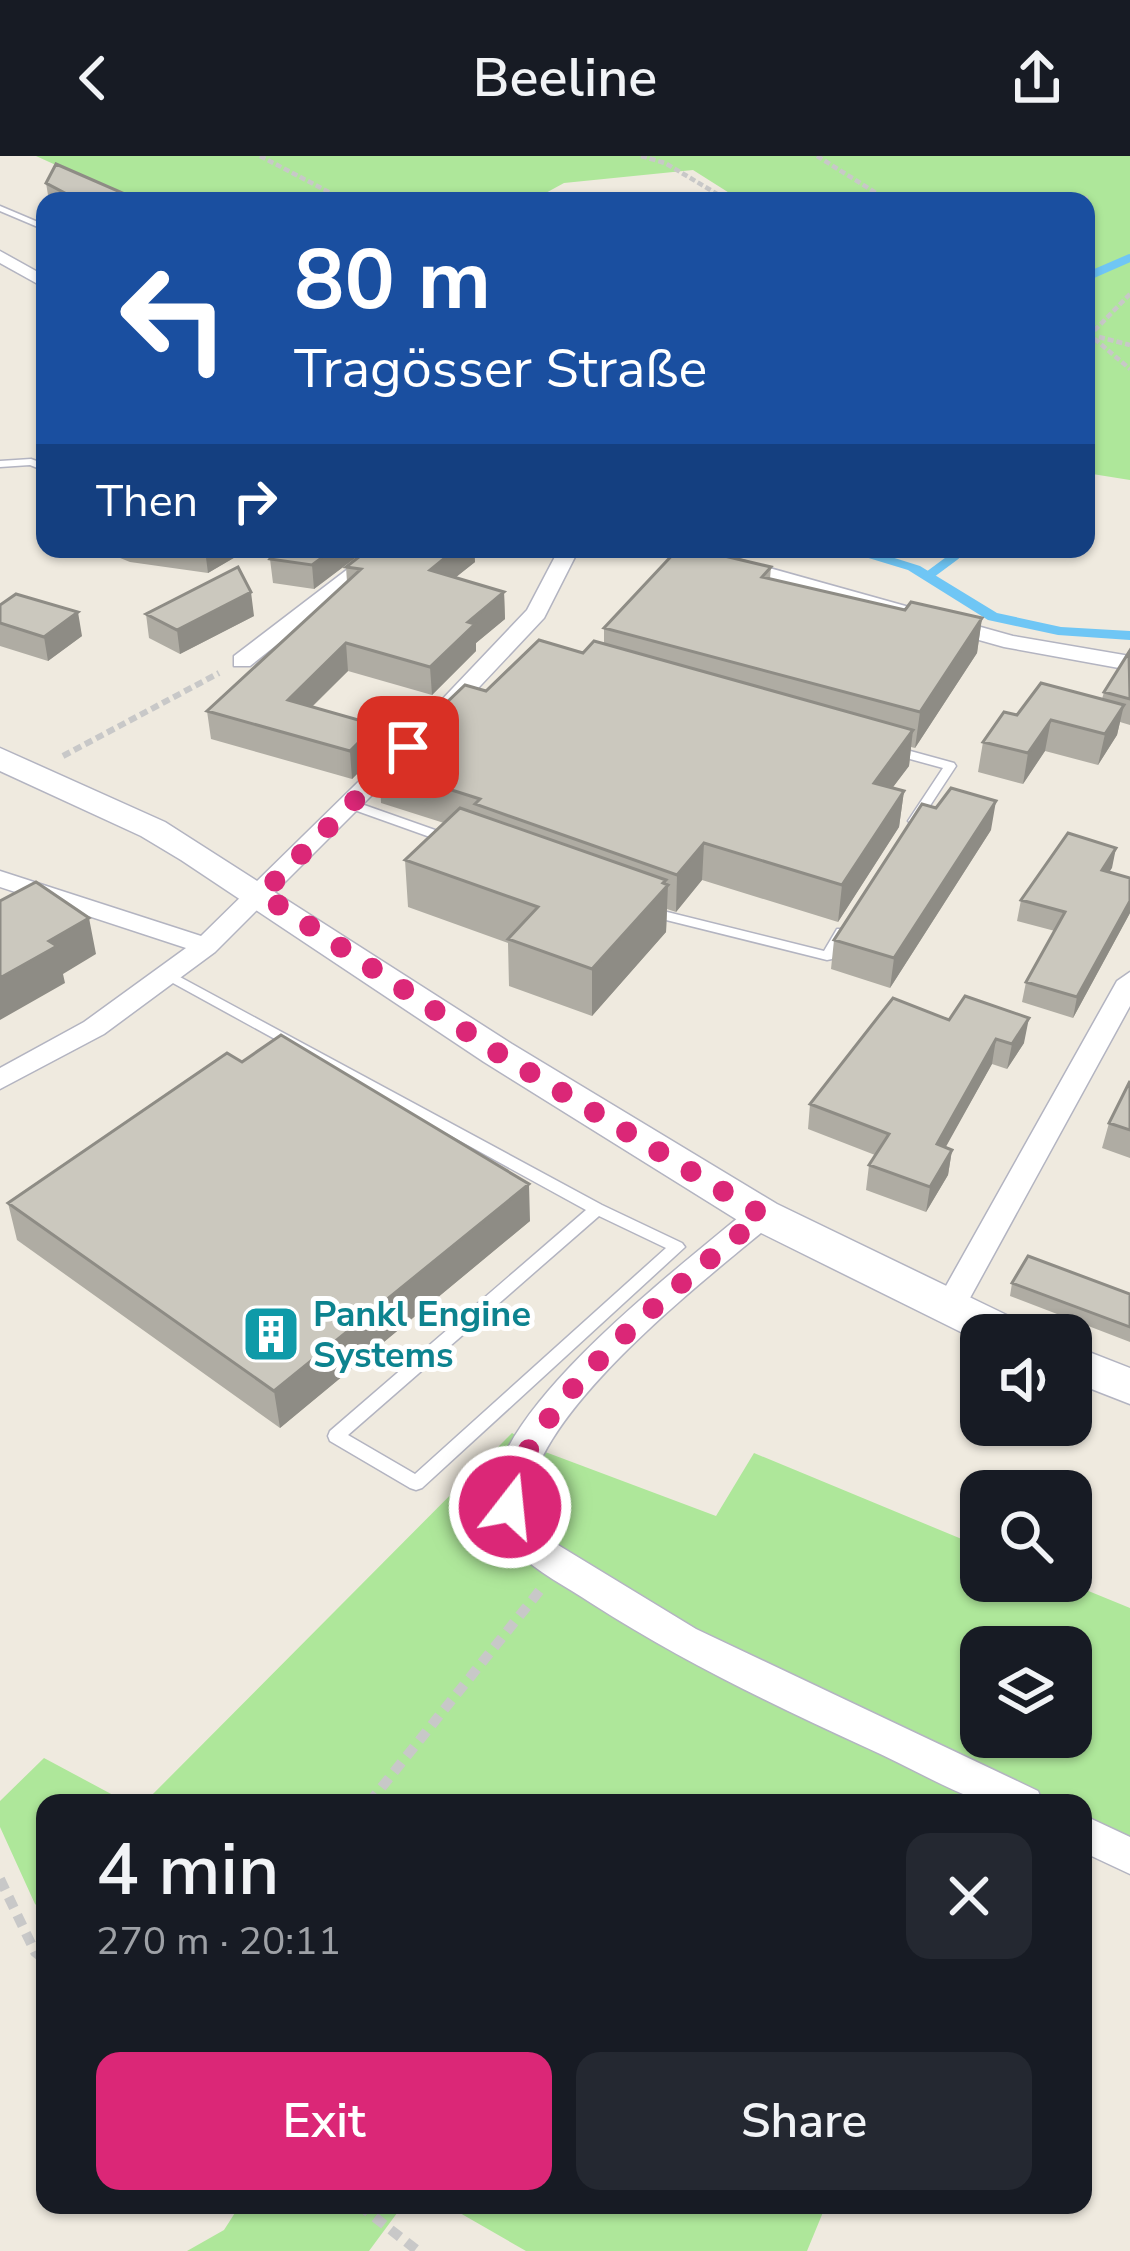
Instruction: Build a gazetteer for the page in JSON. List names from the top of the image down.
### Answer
{
  "places": {
    "building": ["Pankl Engine Systems"]
  },
  "page": {
    "header": "Beeline",
    "turn": ["80 m", "Tragösser Straße"],
    "then": "Then",
    "heading": ["4 min", "270 m · 20:11"],
    "buttons": ["Exit", "Share"]
  }
}
